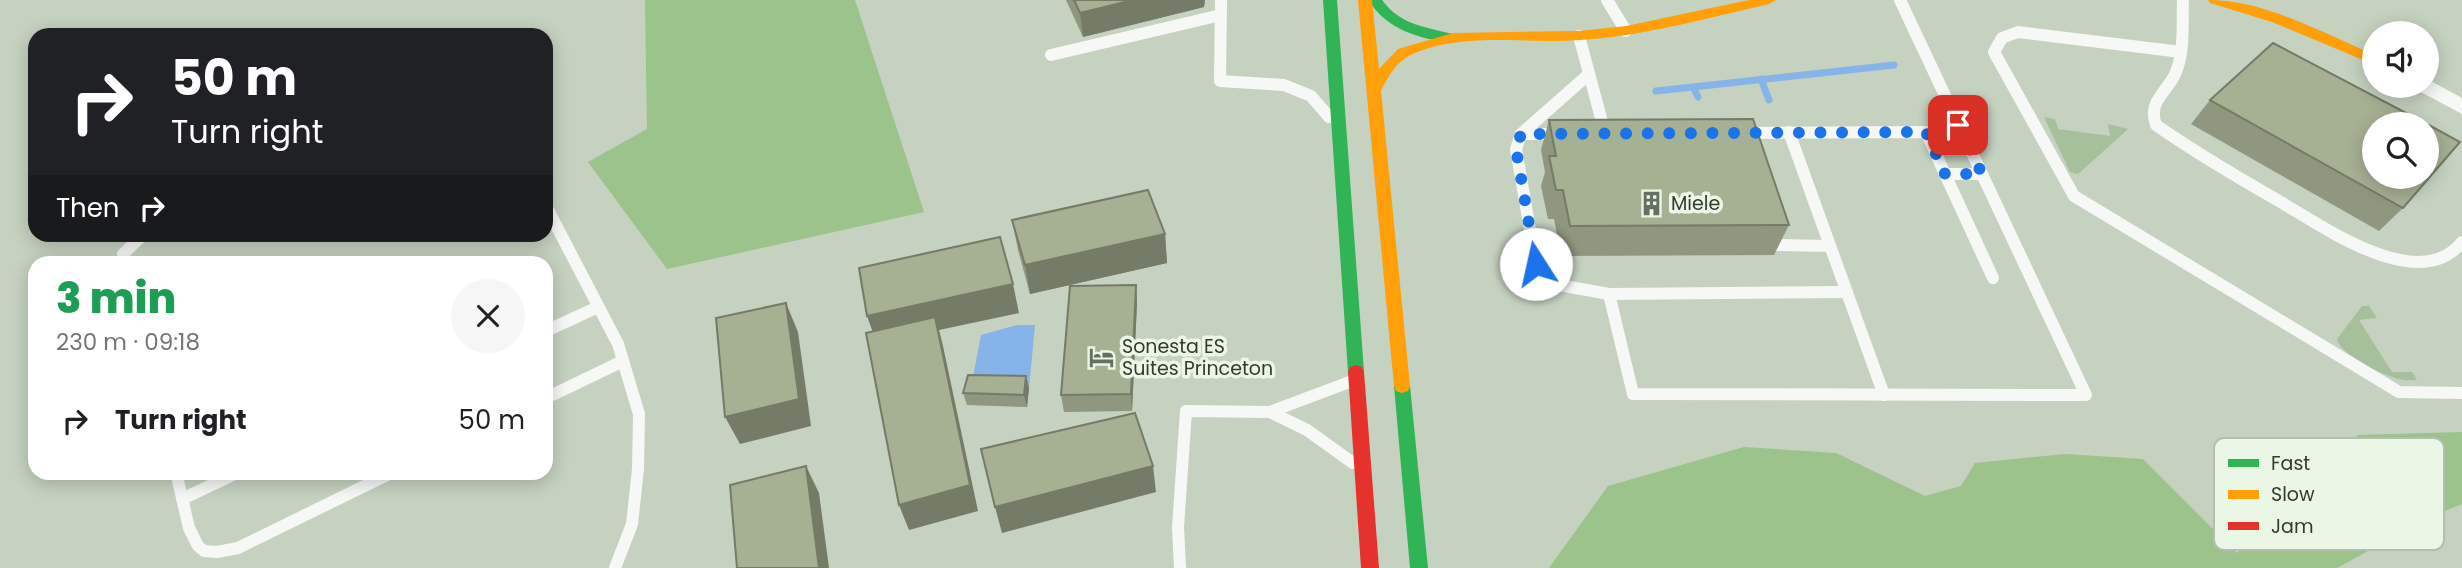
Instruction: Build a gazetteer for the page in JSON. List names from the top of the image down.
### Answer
{
  "places": {
    "building": ["Miele"],
    "hotel": ["Sonesta ES Suites Princeton"]
  },
  "legend": ["Fast", "Slow", "Jam"],
  "page": {
    "turn": ["50 m", "Turn right"],
    "then": "Then",
    "heading": ["3 min", "230 m · 09:18"],
    "list": [
      {
        "name": "Turn right",
        "value": "50 m"
      }
    ]
  }
}
